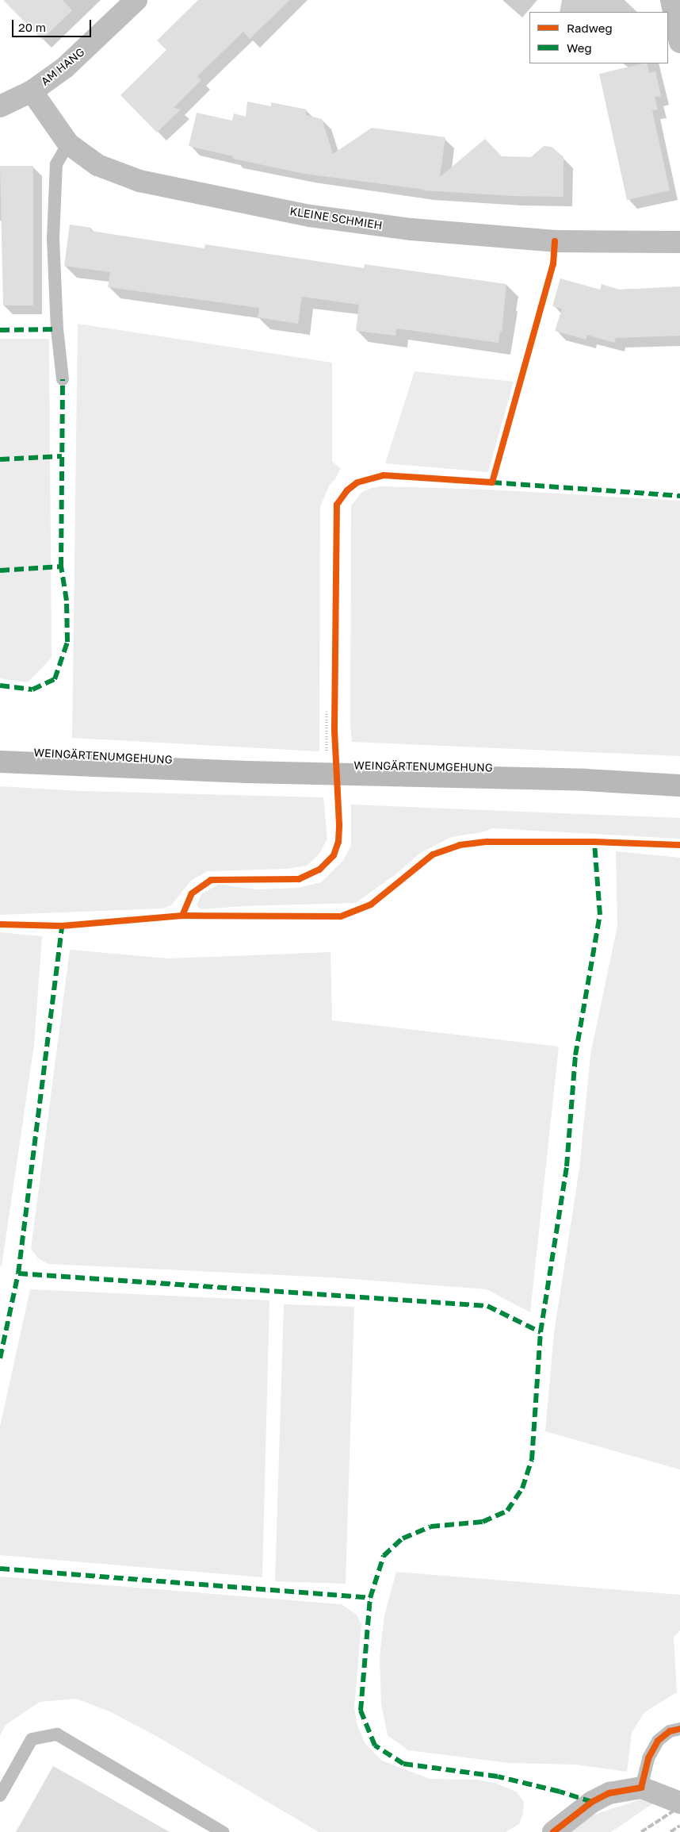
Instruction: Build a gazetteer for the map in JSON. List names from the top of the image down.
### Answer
{
  "streets": {
    "main road": ["WEINGÄRTENUMGEHUNG"],
    "street": ["AM HANG", "KLEINE SCHMIEH"]
  },
  "crossings": [
    ["AM HANG", "KLEINE SCHMIEH"]
  ],
  "legend": ["Radweg", "Weg"],
  "scale_bar": "20 m"
}
